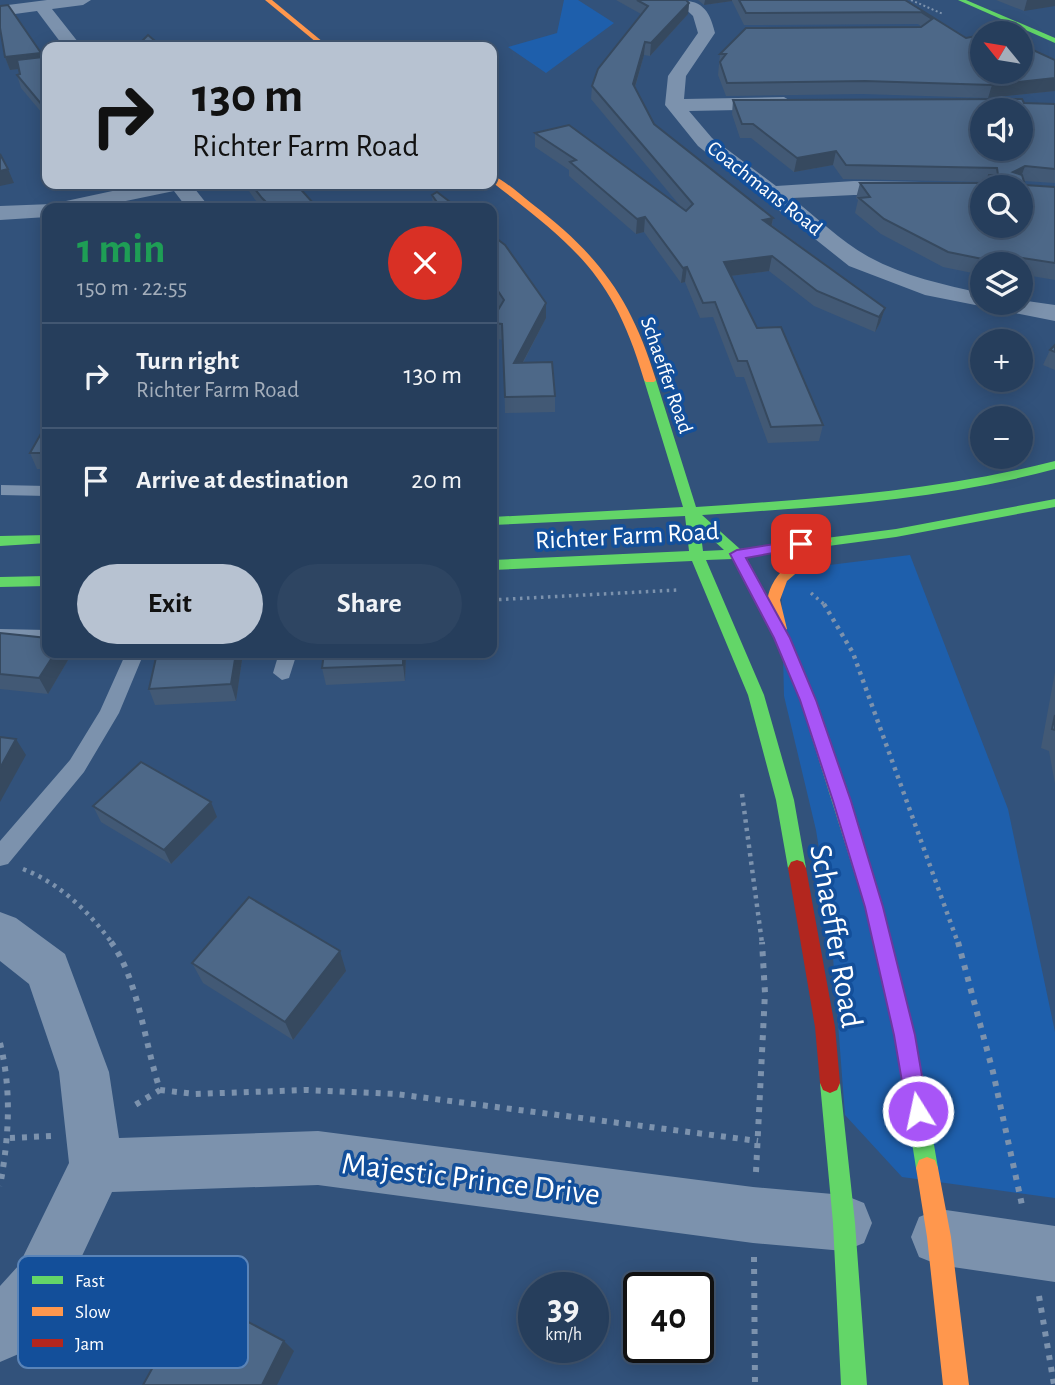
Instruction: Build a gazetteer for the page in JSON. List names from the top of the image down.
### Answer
{
  "streets": {
    "street": [
      "Coachmans Road",
      "Schaeffer Road",
      "Richter Farm Road",
      "Majestic Prince Drive"
    ]
  },
  "crossings": [
    ["Schaeffer Road", "Richter Farm Road"],
    ["Schaeffer Road", "Majestic Prince Drive"]
  ],
  "legend": ["Fast", "Slow", "Jam"],
  "north": "top left",
  "page": {
    "map_buttons": ["+", "−"],
    "turn": ["130 m", "Richter Farm Road"],
    "heading": ["1 min", "150 m · 22:55"],
    "list": [
      {
        "name": "Turn right",
        "note": "Richter Farm Road",
        "value": "130 m"
      },
      {
        "name": "Arrive at destination",
        "value": "20 m"
      }
    ],
    "buttons": ["Exit", "Share"],
    "speed": "39 km/h",
    "limit": "40"
  }
}
